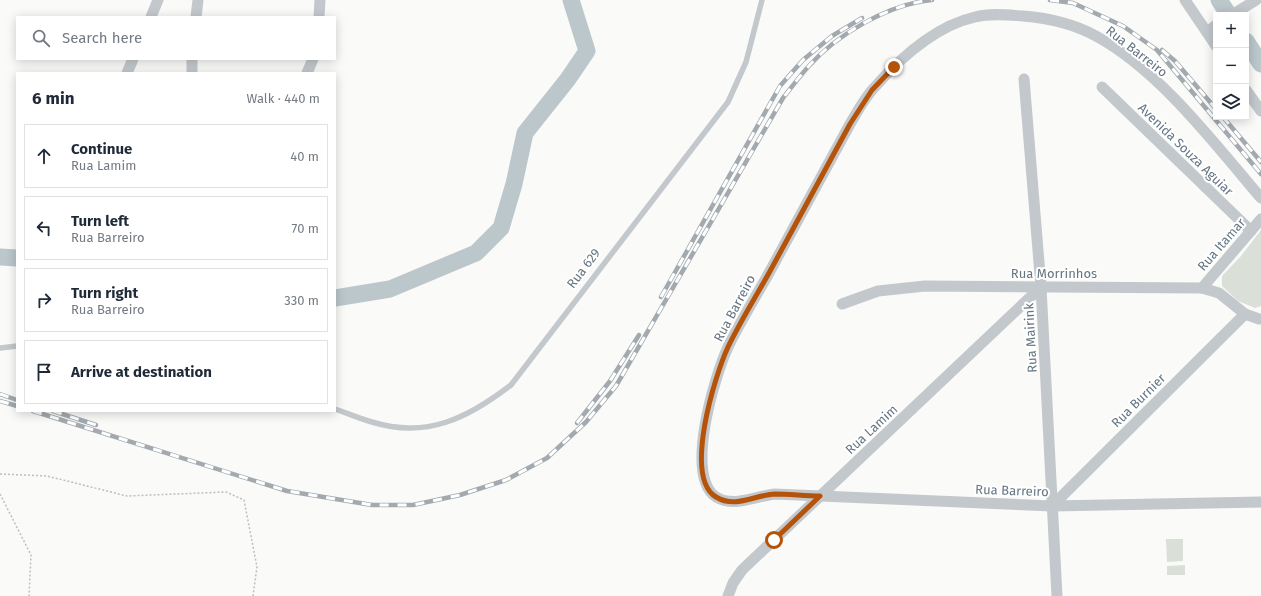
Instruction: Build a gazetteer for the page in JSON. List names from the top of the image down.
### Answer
{
  "streets": {
    "street": [
      "Rua Barreiro",
      "Avenida Souza Aguiar",
      "Rua Itamar",
      "Rua Morrinhos",
      "Rua Mairink",
      "Rua Burnier",
      "Rua Lamim"
    ],
    "lane": ["Rua 629"]
  },
  "crossings": [
    ["Rua Barreiro", "Rua Mairink"],
    ["Rua Barreiro", "Rua Burnier"],
    ["Rua Barreiro", "Rua Lamim"],
    ["Avenida Souza Aguiar", "Rua Itamar"],
    ["Rua Itamar", "Rua Morrinhos"],
    ["Rua Morrinhos", "Rua Mairink"],
    ["Rua Morrinhos", "Rua Burnier"],
    ["Rua Morrinhos", "Rua Lamim"],
    ["Rua Mairink", "Rua Burnier"],
    ["Rua Mairink", "Rua Lamim"]
  ],
  "page": {
    "map_buttons": ["+", "−"],
    "search": "Search here",
    "heading": ["6 min", "Walk · 440 m"],
    "list": [
      ["Continue", "Rua Lamim", "40 m"],
      ["Turn left", "Rua Barreiro", "70 m"],
      ["Turn right", "Rua Barreiro", "330 m"],
      "Arrive at destination"
    ]
  }
}
